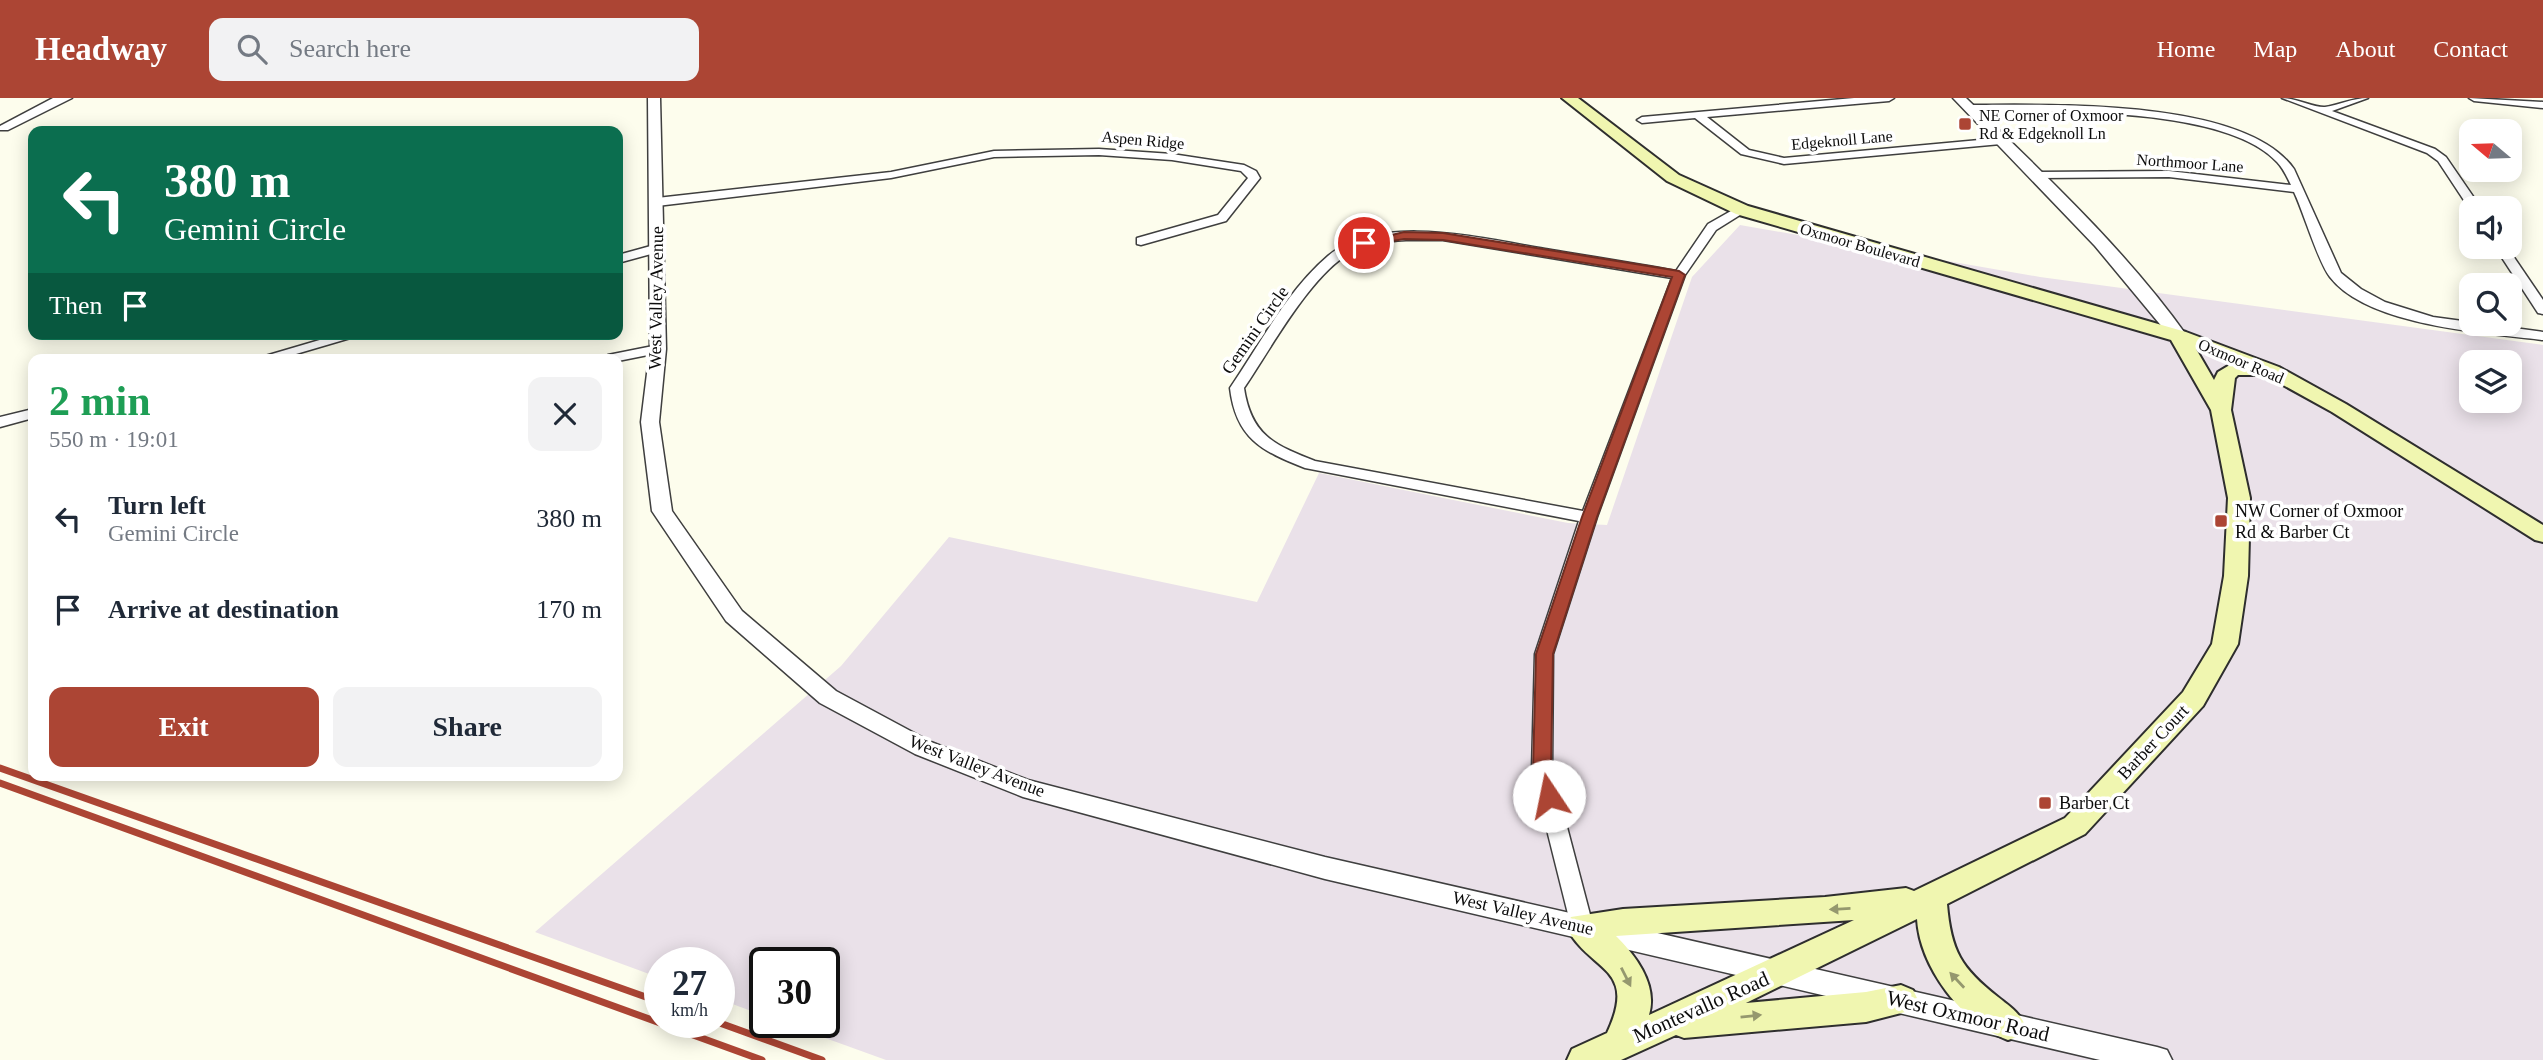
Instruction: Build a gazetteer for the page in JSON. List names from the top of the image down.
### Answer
{
  "streets": {
    "main road": [
      "Oxmoor Boulevard",
      "Oxmoor Road",
      "Barber Court",
      "Montevallo Road"
    ],
    "street": [
      "Aspen Ridge",
      "Edgeknoll Lane",
      "Northmoor Lane",
      "West Valley Avenue",
      "Gemini Circle",
      "West Oxmoor Road"
    ]
  },
  "crossings": [
    ["Aspen Ridge", "West Valley Avenue"],
    ["Edgeknoll Lane", "Oxmoor Road"],
    ["Northmoor Lane", "Oxmoor Road"],
    ["Oxmoor Boulevard", "Oxmoor Road"],
    ["Oxmoor Boulevard", "Barber Court"],
    ["West Valley Avenue", "Barber Court"],
    ["West Valley Avenue", "Montevallo Road"],
    ["West Valley Avenue", "West Oxmoor Road"],
    ["Oxmoor Road", "Barber Court"],
    ["Barber Court", "Montevallo Road"],
    ["Barber Court", "West Oxmoor Road"],
    ["Montevallo Road", "West Oxmoor Road"]
  ],
  "places": {
    "transit": ["NE Corner of Oxmoor Rd & Edgeknoll Ln", "NW Corner of Oxmoor Rd & Barber Ct", "Barber Ct"]
  },
  "north": "left",
  "page": {
    "header": "Headway",
    "search": "Search here",
    "nav": [
      "Home",
      "Map",
      "About",
      "Contact"
    ],
    "turn": ["380 m", "Gemini Circle"],
    "then": "Then",
    "heading": ["2 min", "550 m · 19:01"],
    "list": [
      {
        "name": "Turn left",
        "note": "Gemini Circle",
        "value": "380 m"
      },
      {
        "name": "Arrive at destination",
        "value": "170 m"
      }
    ],
    "buttons": ["Exit", "Share"],
    "speed": "27 km/h",
    "limit": "30"
  }
}
